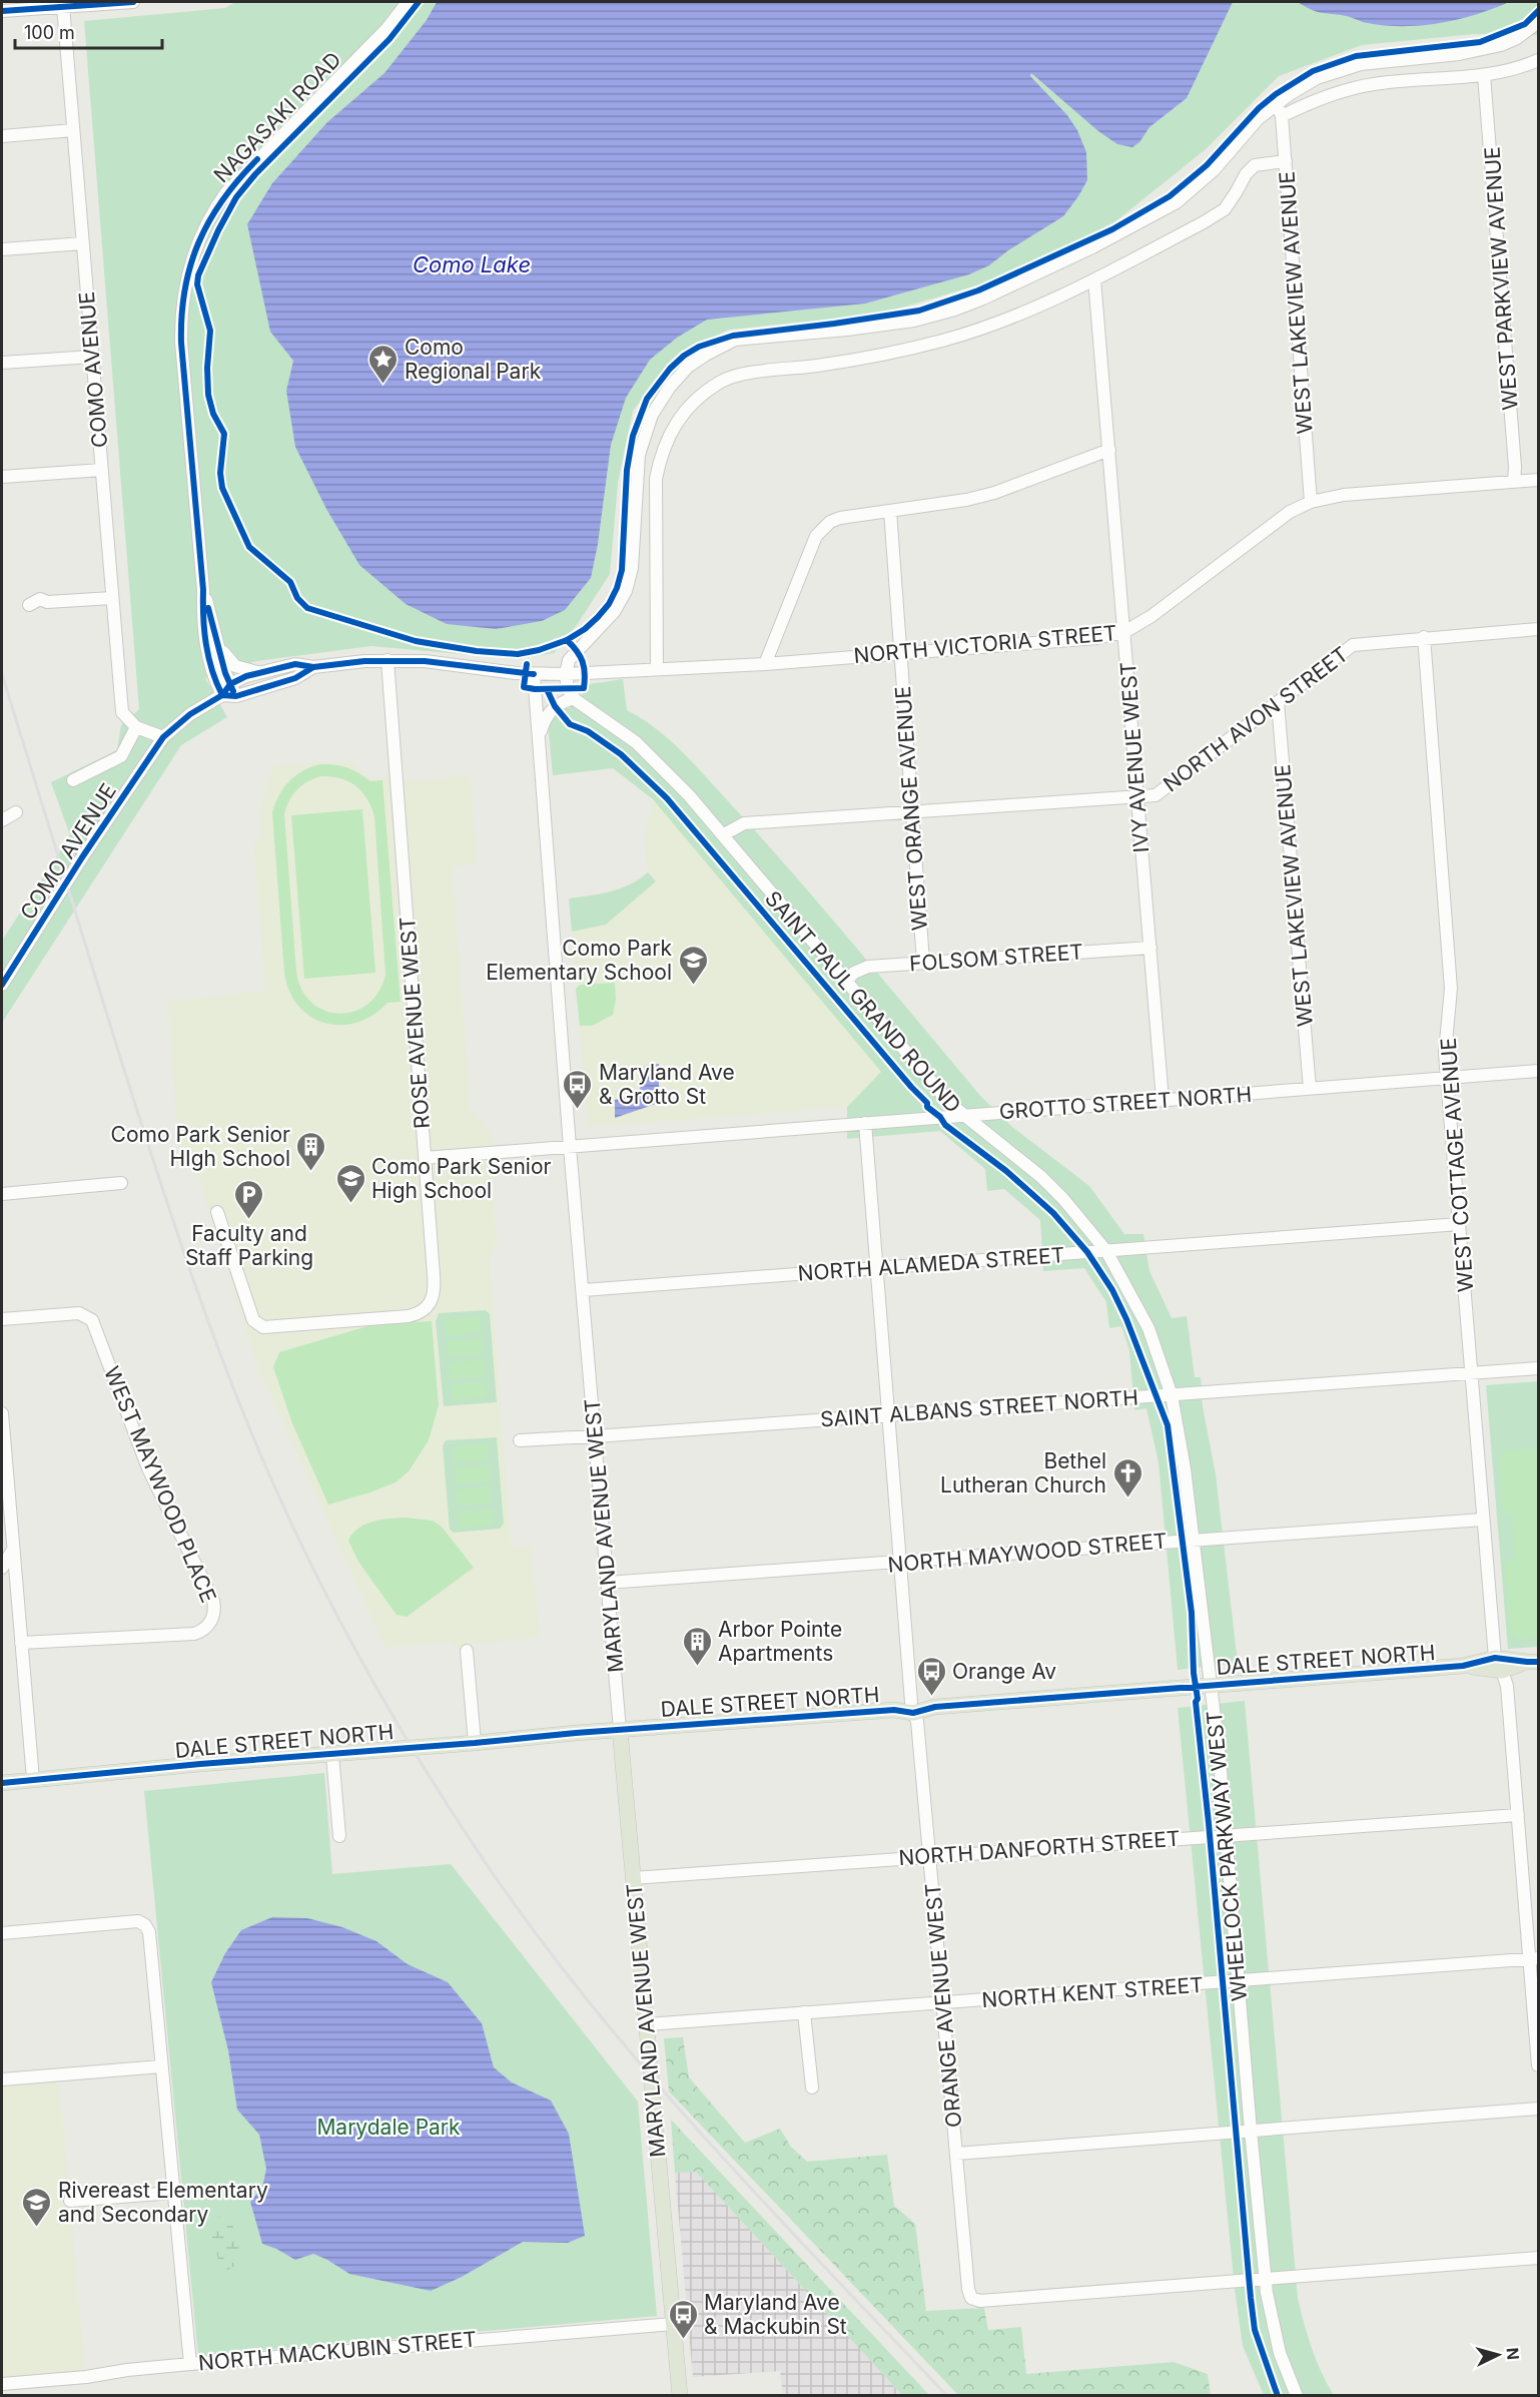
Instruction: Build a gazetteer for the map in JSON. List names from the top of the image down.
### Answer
{
  "streets": {
    "main road": ["MARYLAND AVENUE WEST", "DALE STREET NORTH"],
    "street": [
      "NAGASAKI ROAD",
      "WEST PARKVIEW AVENUE",
      "WEST LAKEVIEW AVENUE",
      "COMO AVENUE",
      "NORTH VICTORIA STREET",
      "NORTH AVON STREET",
      "IVY AVENUE WEST",
      "WEST ORANGE AVENUE",
      "FOLSOM STREET",
      "ROSE AVENUE WEST",
      "GROTTO STREET NORTH",
      "WEST COTTAGE AVENUE",
      "NORTH ALAMEDA STREET",
      "SAINT ALBANS STREET NORTH",
      "WEST MAYWOOD PLACE",
      "NORTH MAYWOOD STREET",
      "NORTH DANFORTH STREET",
      "WHEELOCK PARKWAY WEST",
      "NORTH KENT STREET",
      "ORANGE AVENUE WEST",
      "NORTH MACKUBIN STREET"
    ],
    "cycle path": ["SAINT PAUL GRAND ROUND"]
  },
  "crossings": [
    ["WEST PARKVIEW AVENUE", "NORTH VICTORIA STREET"],
    ["WEST LAKEVIEW AVENUE", "NORTH VICTORIA STREET"],
    ["WEST LAKEVIEW AVENUE", "NORTH AVON STREET"],
    ["WEST LAKEVIEW AVENUE", "GROTTO STREET NORTH"],
    ["NORTH VICTORIA STREET", "IVY AVENUE WEST"],
    ["NORTH VICTORIA STREET", "WEST ORANGE AVENUE"],
    ["NORTH VICTORIA STREET", "ROSE AVENUE WEST"],
    ["NORTH VICTORIA STREET", "MARYLAND AVENUE WEST"],
    ["NORTH AVON STREET", "IVY AVENUE WEST"],
    ["NORTH AVON STREET", "WEST ORANGE AVENUE"],
    ["NORTH AVON STREET", "WEST COTTAGE AVENUE"],
    ["NORTH AVON STREET", "WHEELOCK PARKWAY WEST"],
    ["IVY AVENUE WEST", "FOLSOM STREET"],
    ["IVY AVENUE WEST", "GROTTO STREET NORTH"],
    ["WEST ORANGE AVENUE", "FOLSOM STREET"],
    ["FOLSOM STREET", "WHEELOCK PARKWAY WEST"],
    ["ROSE AVENUE WEST", "GROTTO STREET NORTH"],
    ["GROTTO STREET NORTH", "WEST COTTAGE AVENUE"],
    ["GROTTO STREET NORTH", "MARYLAND AVENUE WEST"],
    ["GROTTO STREET NORTH", "WHEELOCK PARKWAY WEST"],
    ["GROTTO STREET NORTH", "ORANGE AVENUE WEST"],
    ["WEST COTTAGE AVENUE", "NORTH ALAMEDA STREET"],
    ["WEST COTTAGE AVENUE", "SAINT ALBANS STREET NORTH"],
    ["WEST COTTAGE AVENUE", "NORTH MAYWOOD STREET"],
    ["WEST COTTAGE AVENUE", "DALE STREET NORTH"],
    ["WEST COTTAGE AVENUE", "NORTH DANFORTH STREET"],
    ["WEST COTTAGE AVENUE", "NORTH KENT STREET"],
    ["NORTH ALAMEDA STREET", "MARYLAND AVENUE WEST"],
    ["NORTH ALAMEDA STREET", "WHEELOCK PARKWAY WEST"],
    ["NORTH ALAMEDA STREET", "ORANGE AVENUE WEST"],
    ["SAINT ALBANS STREET NORTH", "MARYLAND AVENUE WEST"],
    ["SAINT ALBANS STREET NORTH", "WHEELOCK PARKWAY WEST"],
    ["SAINT ALBANS STREET NORTH", "ORANGE AVENUE WEST"],
    ["MARYLAND AVENUE WEST", "NORTH MAYWOOD STREET"],
    ["MARYLAND AVENUE WEST", "DALE STREET NORTH"],
    ["MARYLAND AVENUE WEST", "NORTH DANFORTH STREET"],
    ["MARYLAND AVENUE WEST", "NORTH KENT STREET"],
    ["MARYLAND AVENUE WEST", "NORTH MACKUBIN STREET"],
    ["NORTH MAYWOOD STREET", "WHEELOCK PARKWAY WEST"],
    ["NORTH MAYWOOD STREET", "ORANGE AVENUE WEST"],
    ["DALE STREET NORTH", "WHEELOCK PARKWAY WEST"],
    ["DALE STREET NORTH", "ORANGE AVENUE WEST"],
    ["NORTH DANFORTH STREET", "WHEELOCK PARKWAY WEST"],
    ["NORTH DANFORTH STREET", "ORANGE AVENUE WEST"],
    ["WHEELOCK PARKWAY WEST", "NORTH KENT STREET"],
    ["WHEELOCK PARKWAY WEST", "ORANGE AVENUE WEST"],
    ["NORTH KENT STREET", "ORANGE AVENUE WEST"]
  ],
  "water": ["Como Lake"],
  "parks": ["Marydale Park"],
  "places": {
    "place": ["Como Regional Park"],
    "school or university": ["Como Park Elementary School", "Como Park Senior High School", "Rivereast Elementary and Secondary"],
    "bus stop": ["Maryland Ave & Grotto St", "Orange Av", "Maryland Ave & Mackubin St"],
    "building": ["Como Park Senior HIgh School", "Arbor Pointe Apartments"],
    "parking": ["Faculty and Staff Parking"],
    "church": ["Bethel Lutheran Church"]
  },
  "scale_bar": "100 m",
  "north": "right"
}
